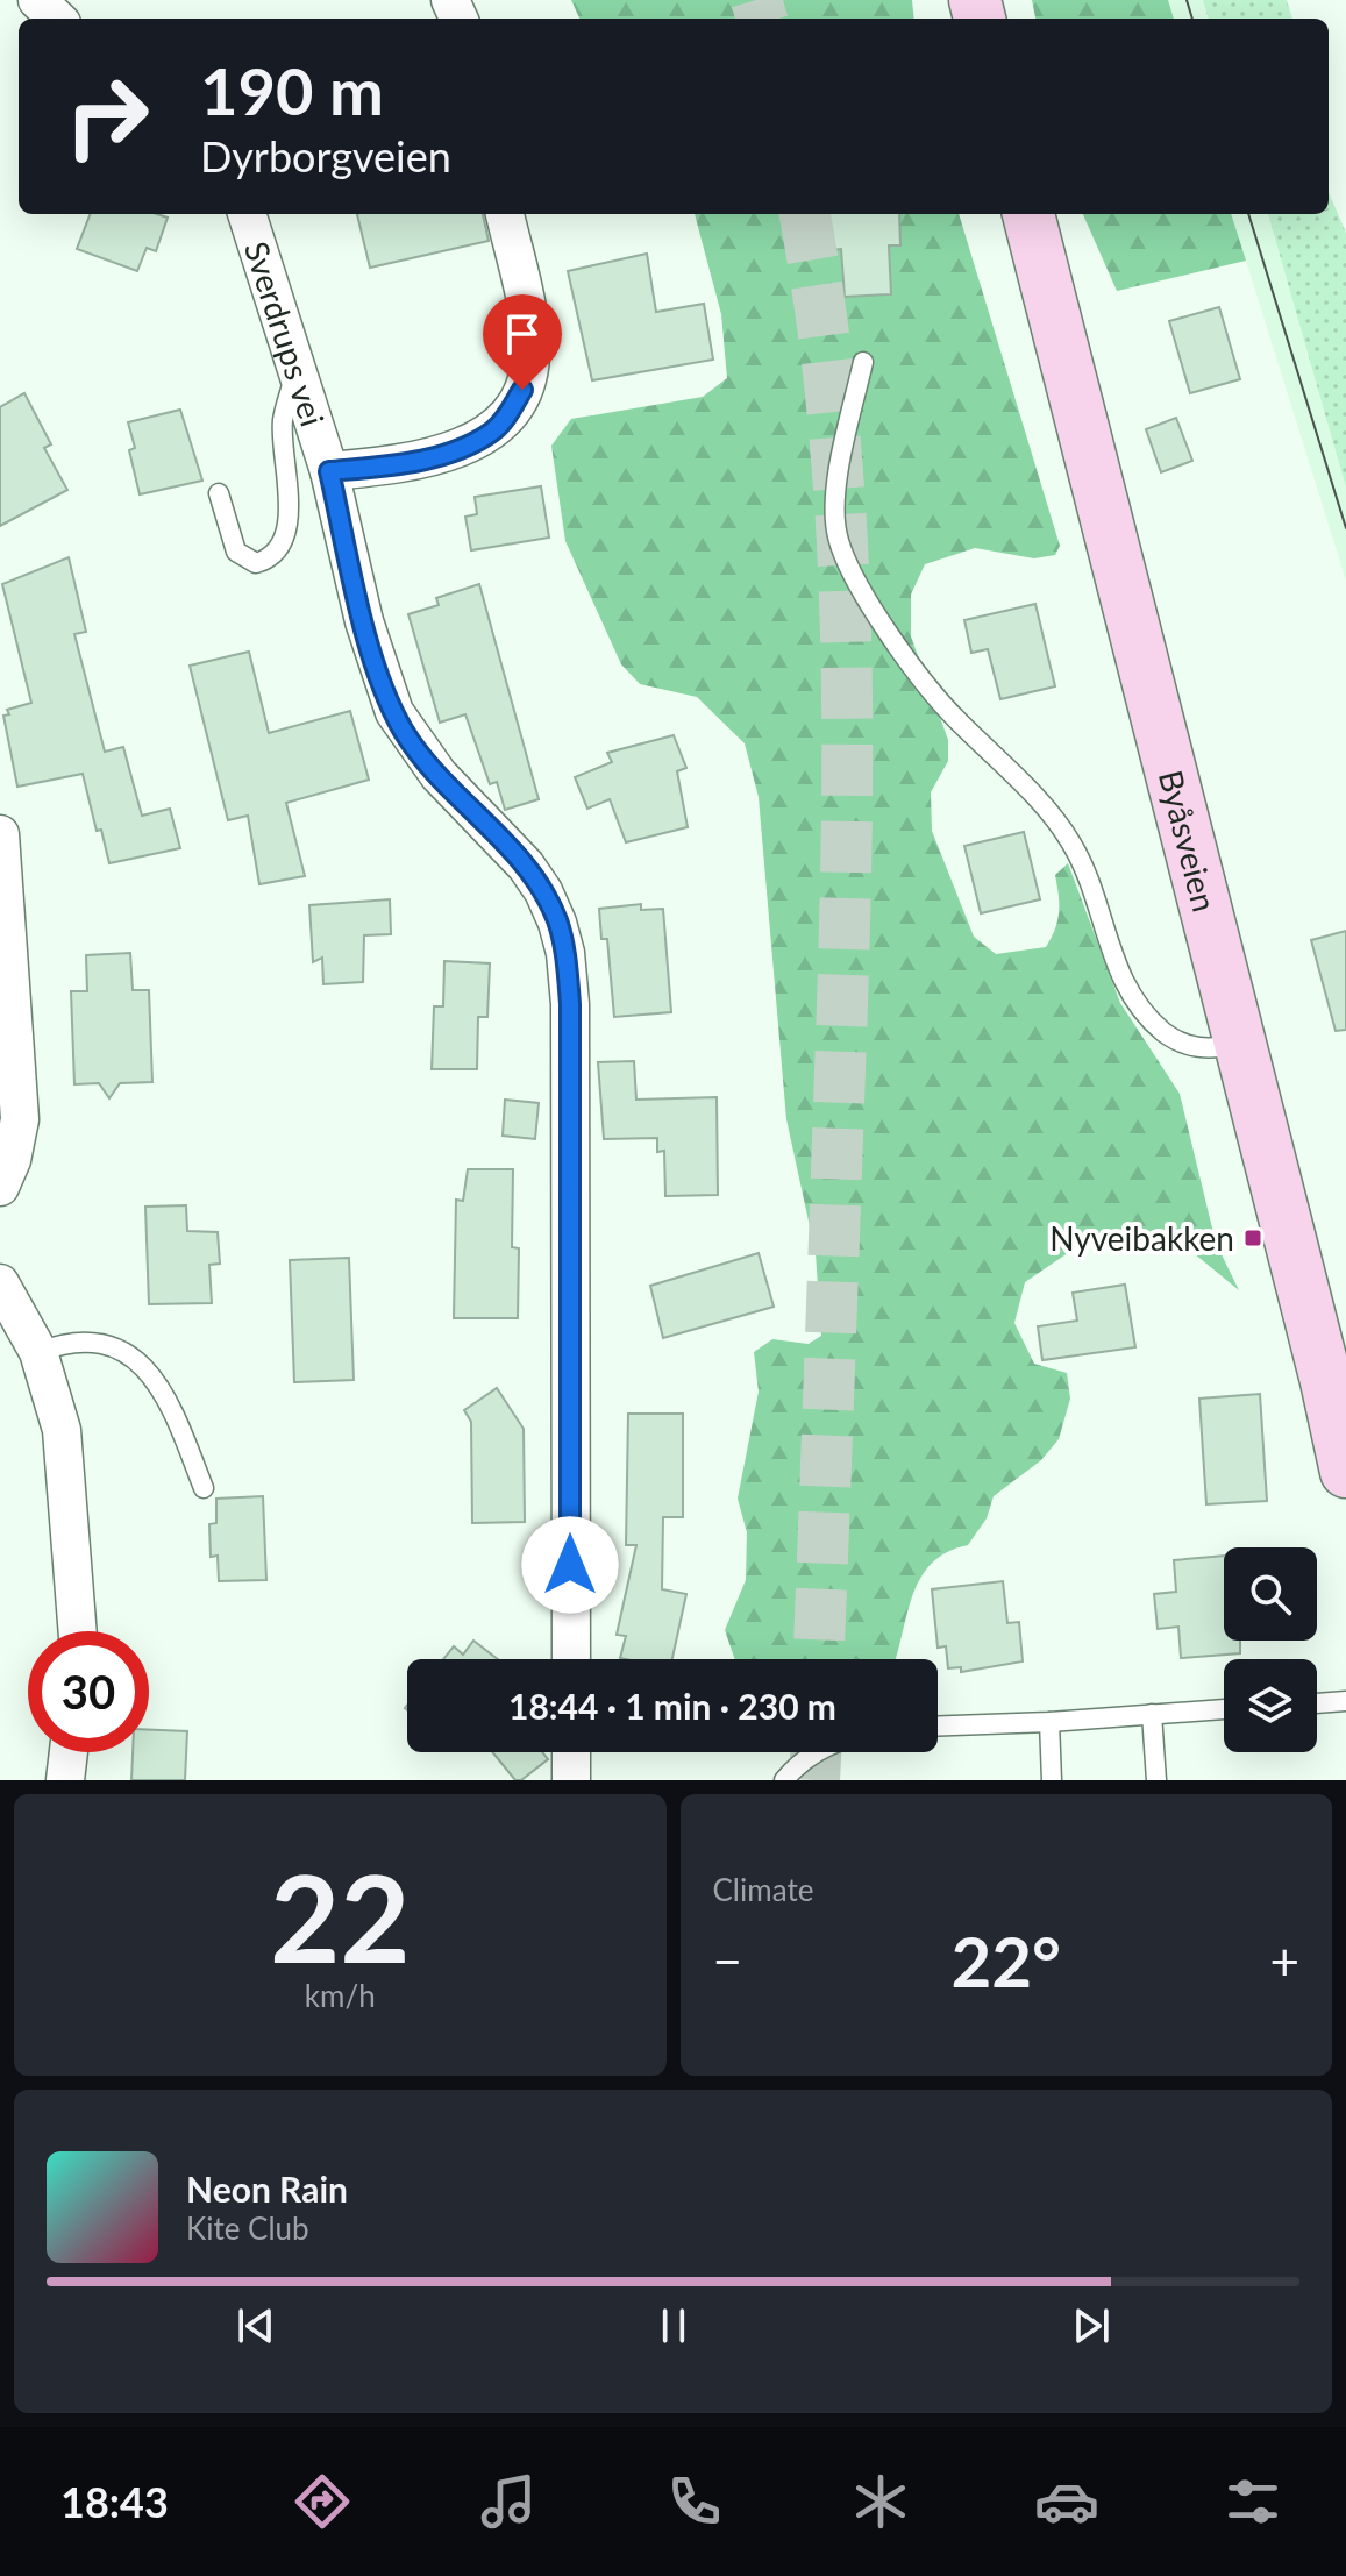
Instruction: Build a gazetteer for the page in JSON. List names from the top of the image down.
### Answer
{
  "streets": {
    "main road": ["Byåsveien"],
    "street": ["Sverdrups vei"]
  },
  "places": {
    "transit": ["Nyveibakken"]
  },
  "page": {
    "turn": ["190 m", "Dyrborgveien"],
    "limit": "30",
    "trip": "18:44 · 1 min · 230 m",
    "tile": [
      ["22", "km/h"],
      "Climate"
    ],
    "heat": ["−", "22°", "+"],
    "song": ["Neon Rain", "Kite Club"],
    "tabs": "18:43"
  }
}
